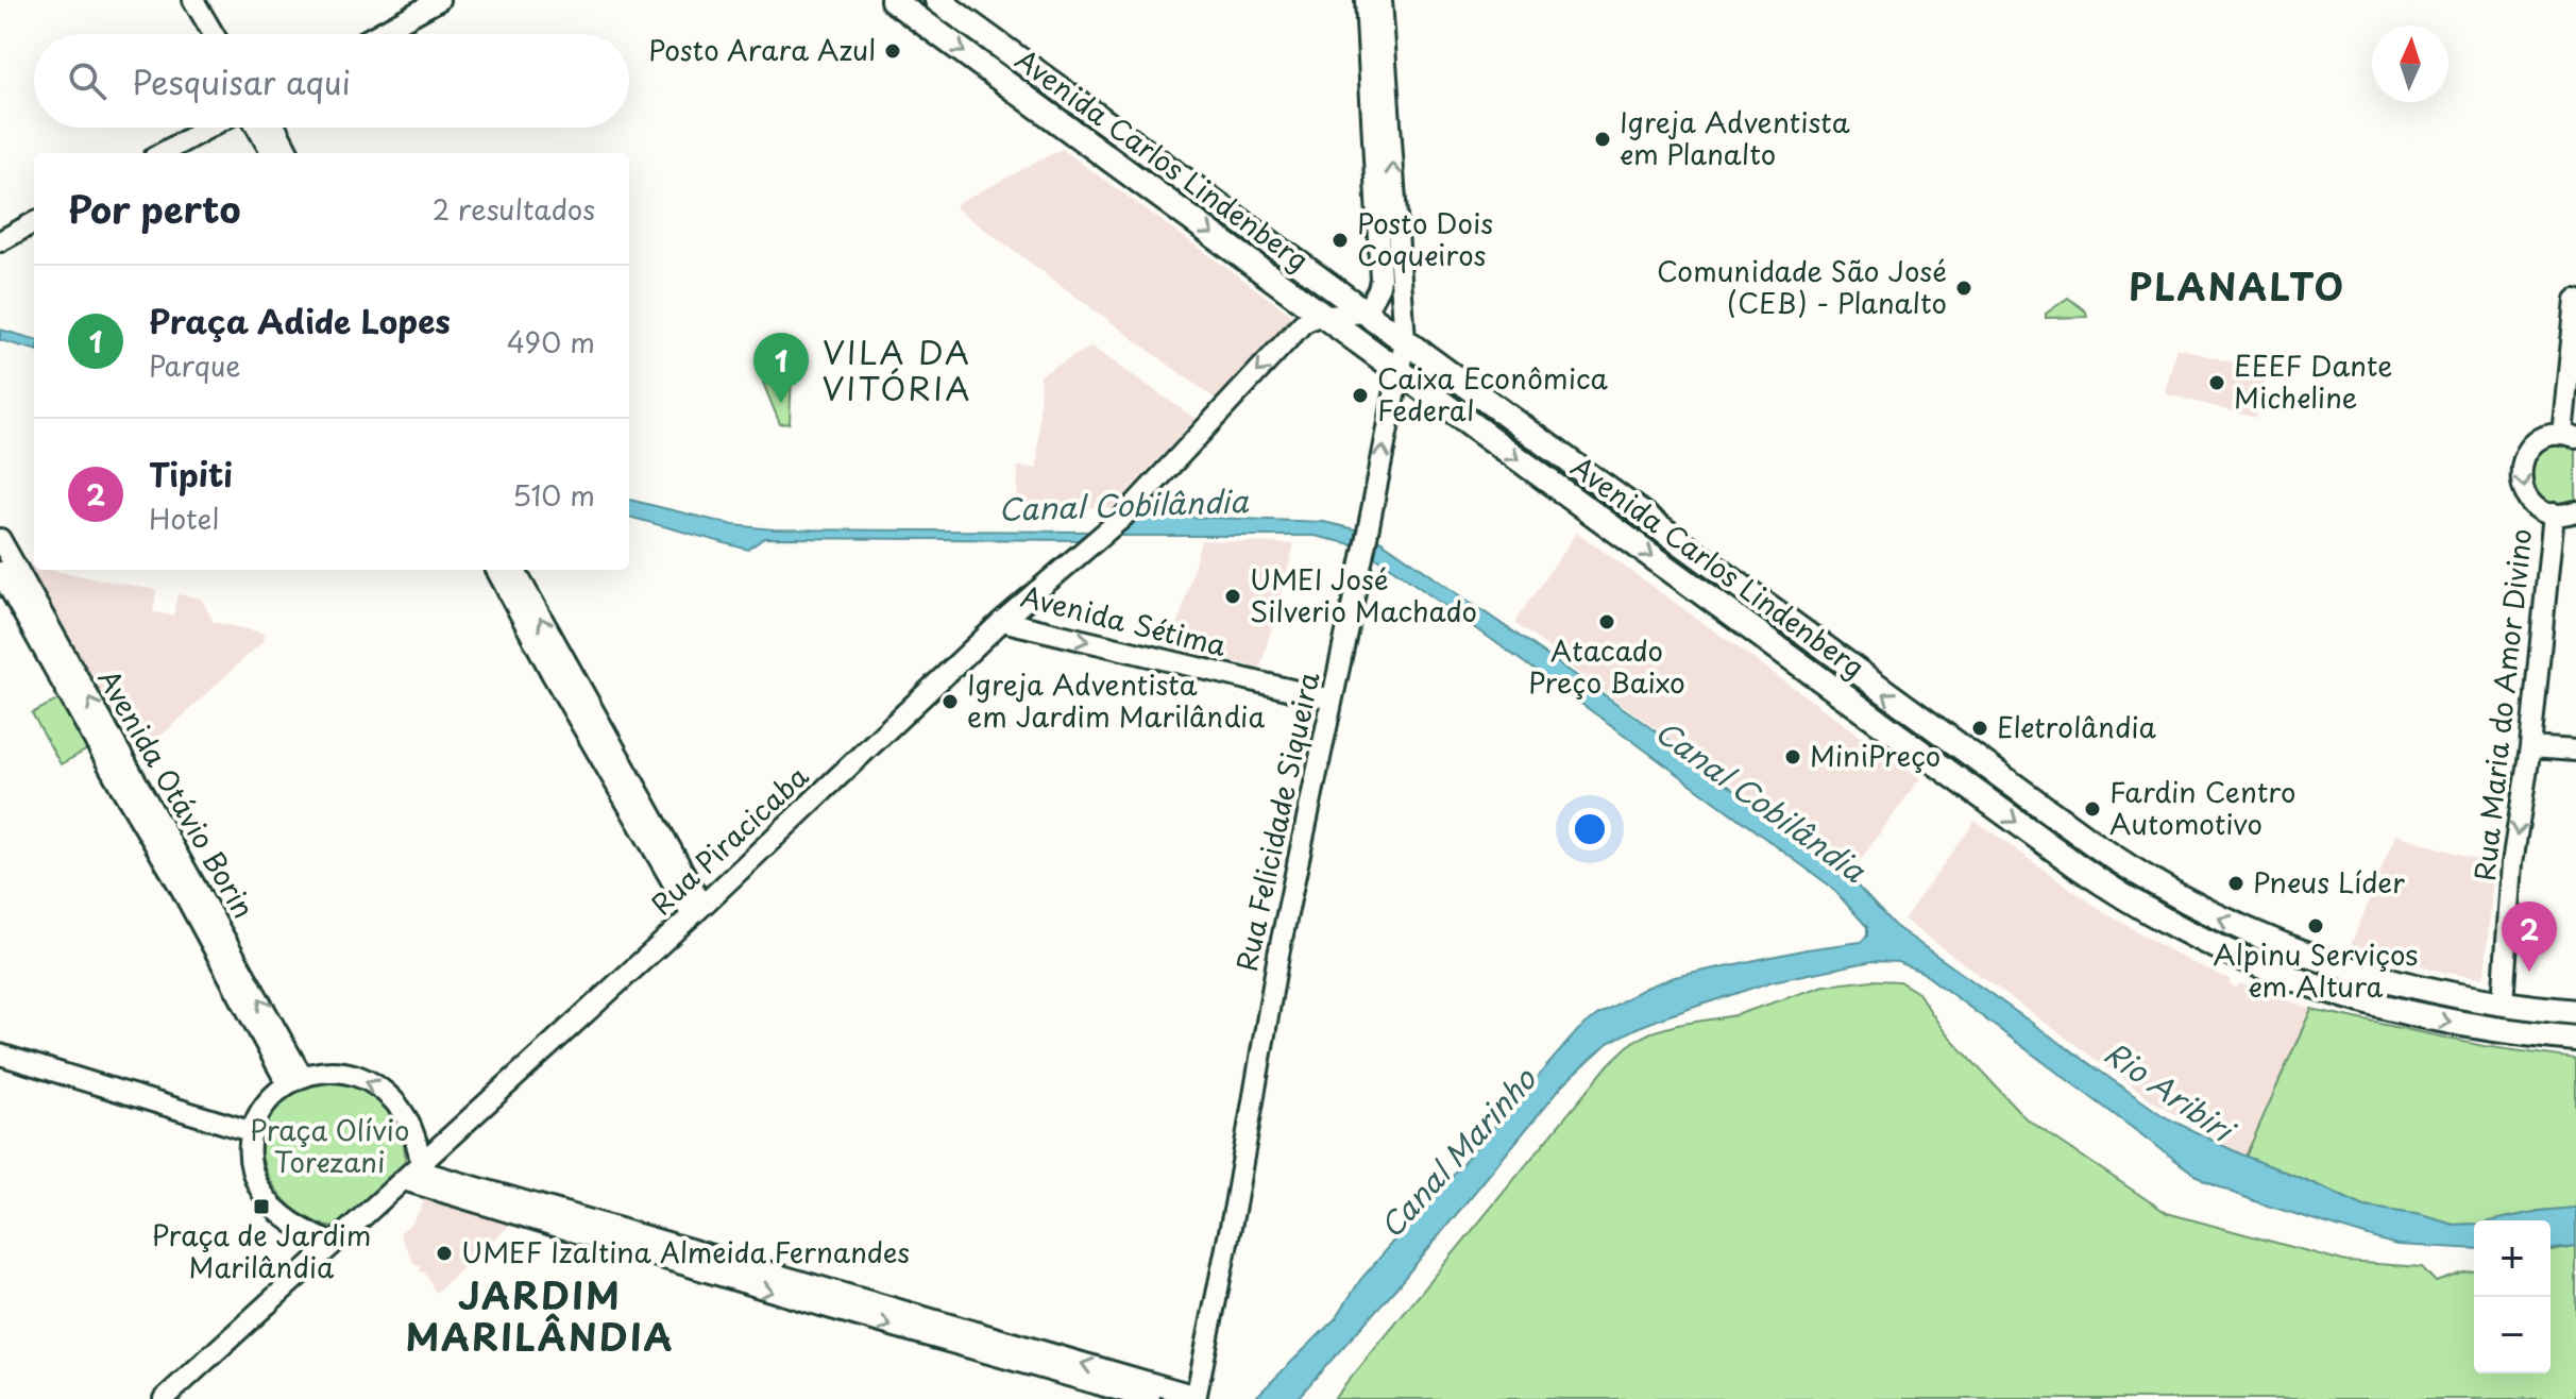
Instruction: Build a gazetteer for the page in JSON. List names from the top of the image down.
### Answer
{
  "streets": {
    "main road": ["Avenida Carlos Lindenberg"],
    "street": [
      "Avenida Sétima",
      "Rua Maria do Amor Divino",
      "Avenida Otávio Borin",
      "Rua Felicidade Siqueira",
      "Rua Piracicaba"
    ]
  },
  "crossings": [
    ["Avenida Carlos Lindenberg", "Rua Maria do Amor Divino"],
    ["Avenida Carlos Lindenberg", "Rua Felicidade Siqueira"],
    ["Avenida Carlos Lindenberg", "Rua Piracicaba"],
    ["Avenida Sétima", "Rua Felicidade Siqueira"],
    ["Avenida Sétima", "Rua Piracicaba"],
    ["Avenida Otávio Borin", "Rua Piracicaba"]
  ],
  "one_way": ["Avenida Sétima", "Rua Maria do Amor Divino"],
  "districts": ["PLANALTO", "VILA DA VITÓRIA", "JARDIM MARILÂNDIA"],
  "water": ["Canal Cobilândia", "Rio Aribiri", "Canal Marinho"],
  "parks": ["Praça Olívio Torezani"],
  "places": {
    "other": [
      "Posto Arara Azul",
      "Igreja Adventista em Planalto",
      "Posto Dois Coqueiros",
      "Comunidade São José (CEB) - Planalto",
      "EEEF Dante Micheline",
      "Caixa Econômica Federal",
      "UMEI José Silverio Machado",
      "Atacado Preço Baixo",
      "Igreja Adventista em Jardim Marilândia",
      "Eletrolândia",
      "MiniPreço",
      "Fardin Centro Automotivo",
      "Pneus Líder",
      "Alpinu Serviços em Altura",
      "UMEF Izaltina Almeida Fernandes"
    ],
    "transit": ["Praça de Jardim Marilândia"]
  },
  "north": "top",
  "page": {
    "search": "Pesquisar aqui",
    "heading": ["Por perto", "2 resultados"],
    "list": [
      {
        "mark": "1",
        "name": "Praça Adide Lopes",
        "note": "Parque",
        "value": "490 m"
      },
      {
        "mark": "2",
        "name": "Tipiti",
        "note": "Hotel",
        "value": "510 m"
      }
    ],
    "pins": ["1", "2"],
    "map_buttons": ["+", "−"]
  }
}
